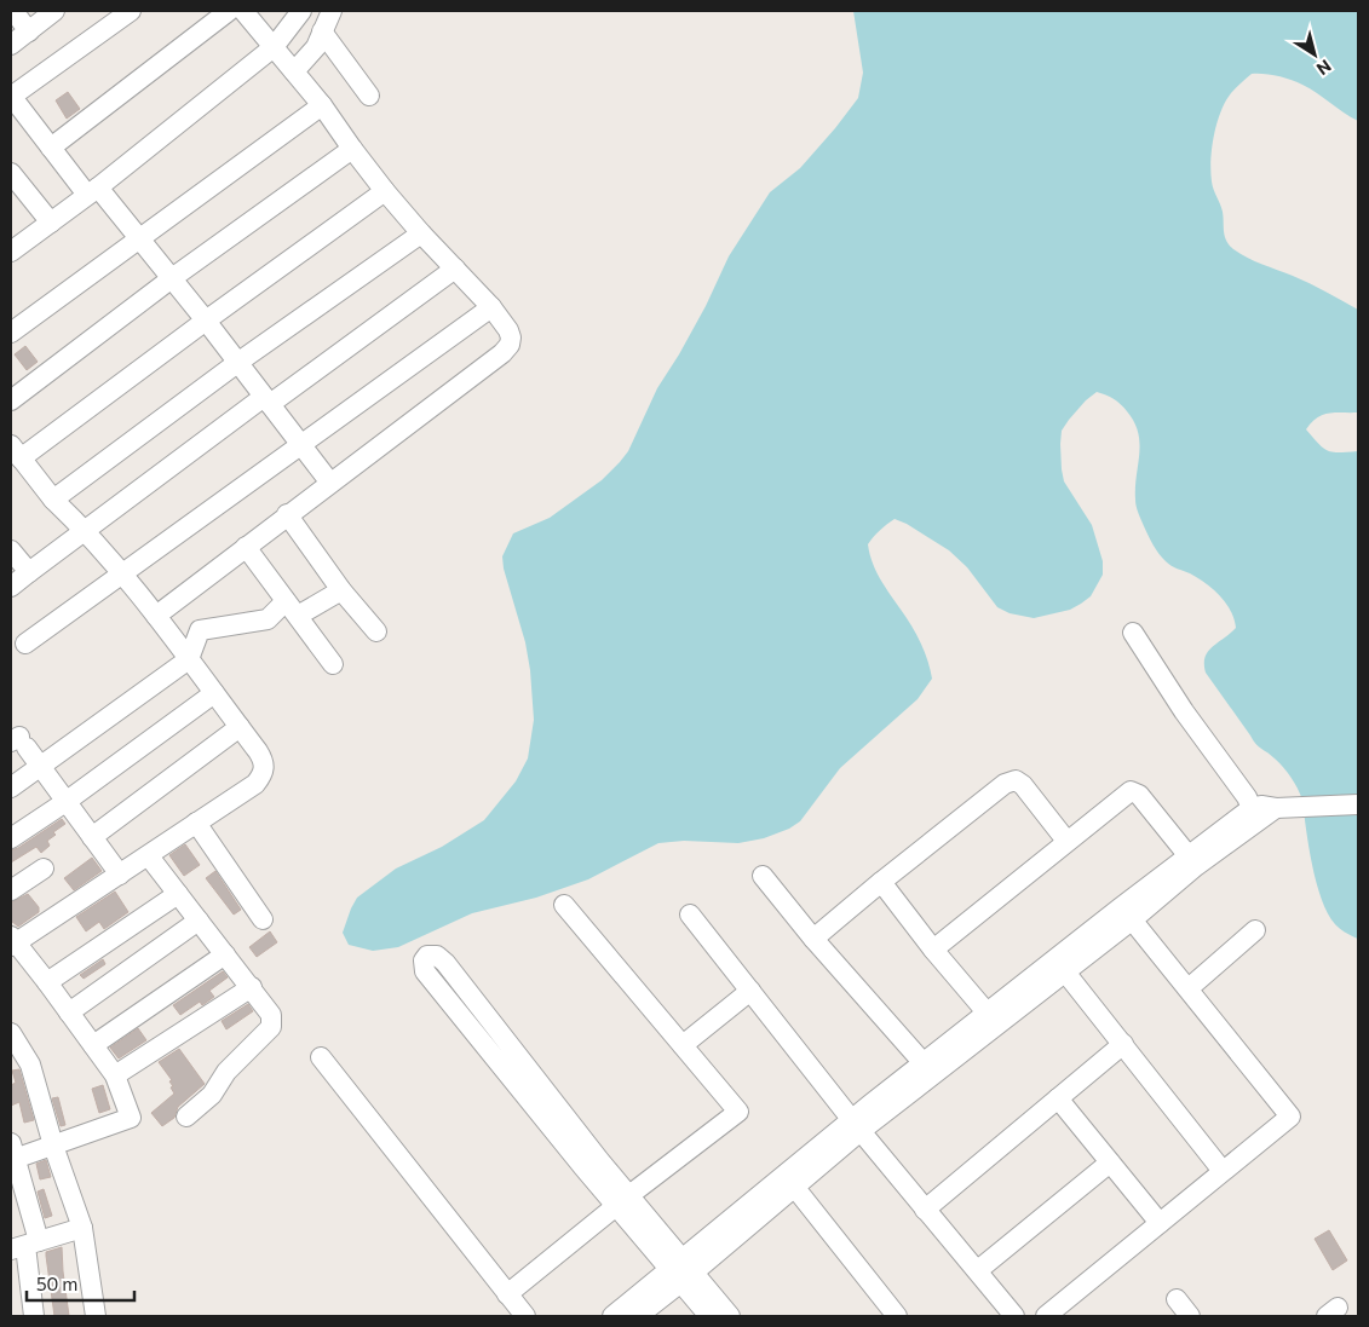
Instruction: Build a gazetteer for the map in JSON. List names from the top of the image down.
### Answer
{
  "scale_bar": "50 m",
  "north": "bottom right"
}
